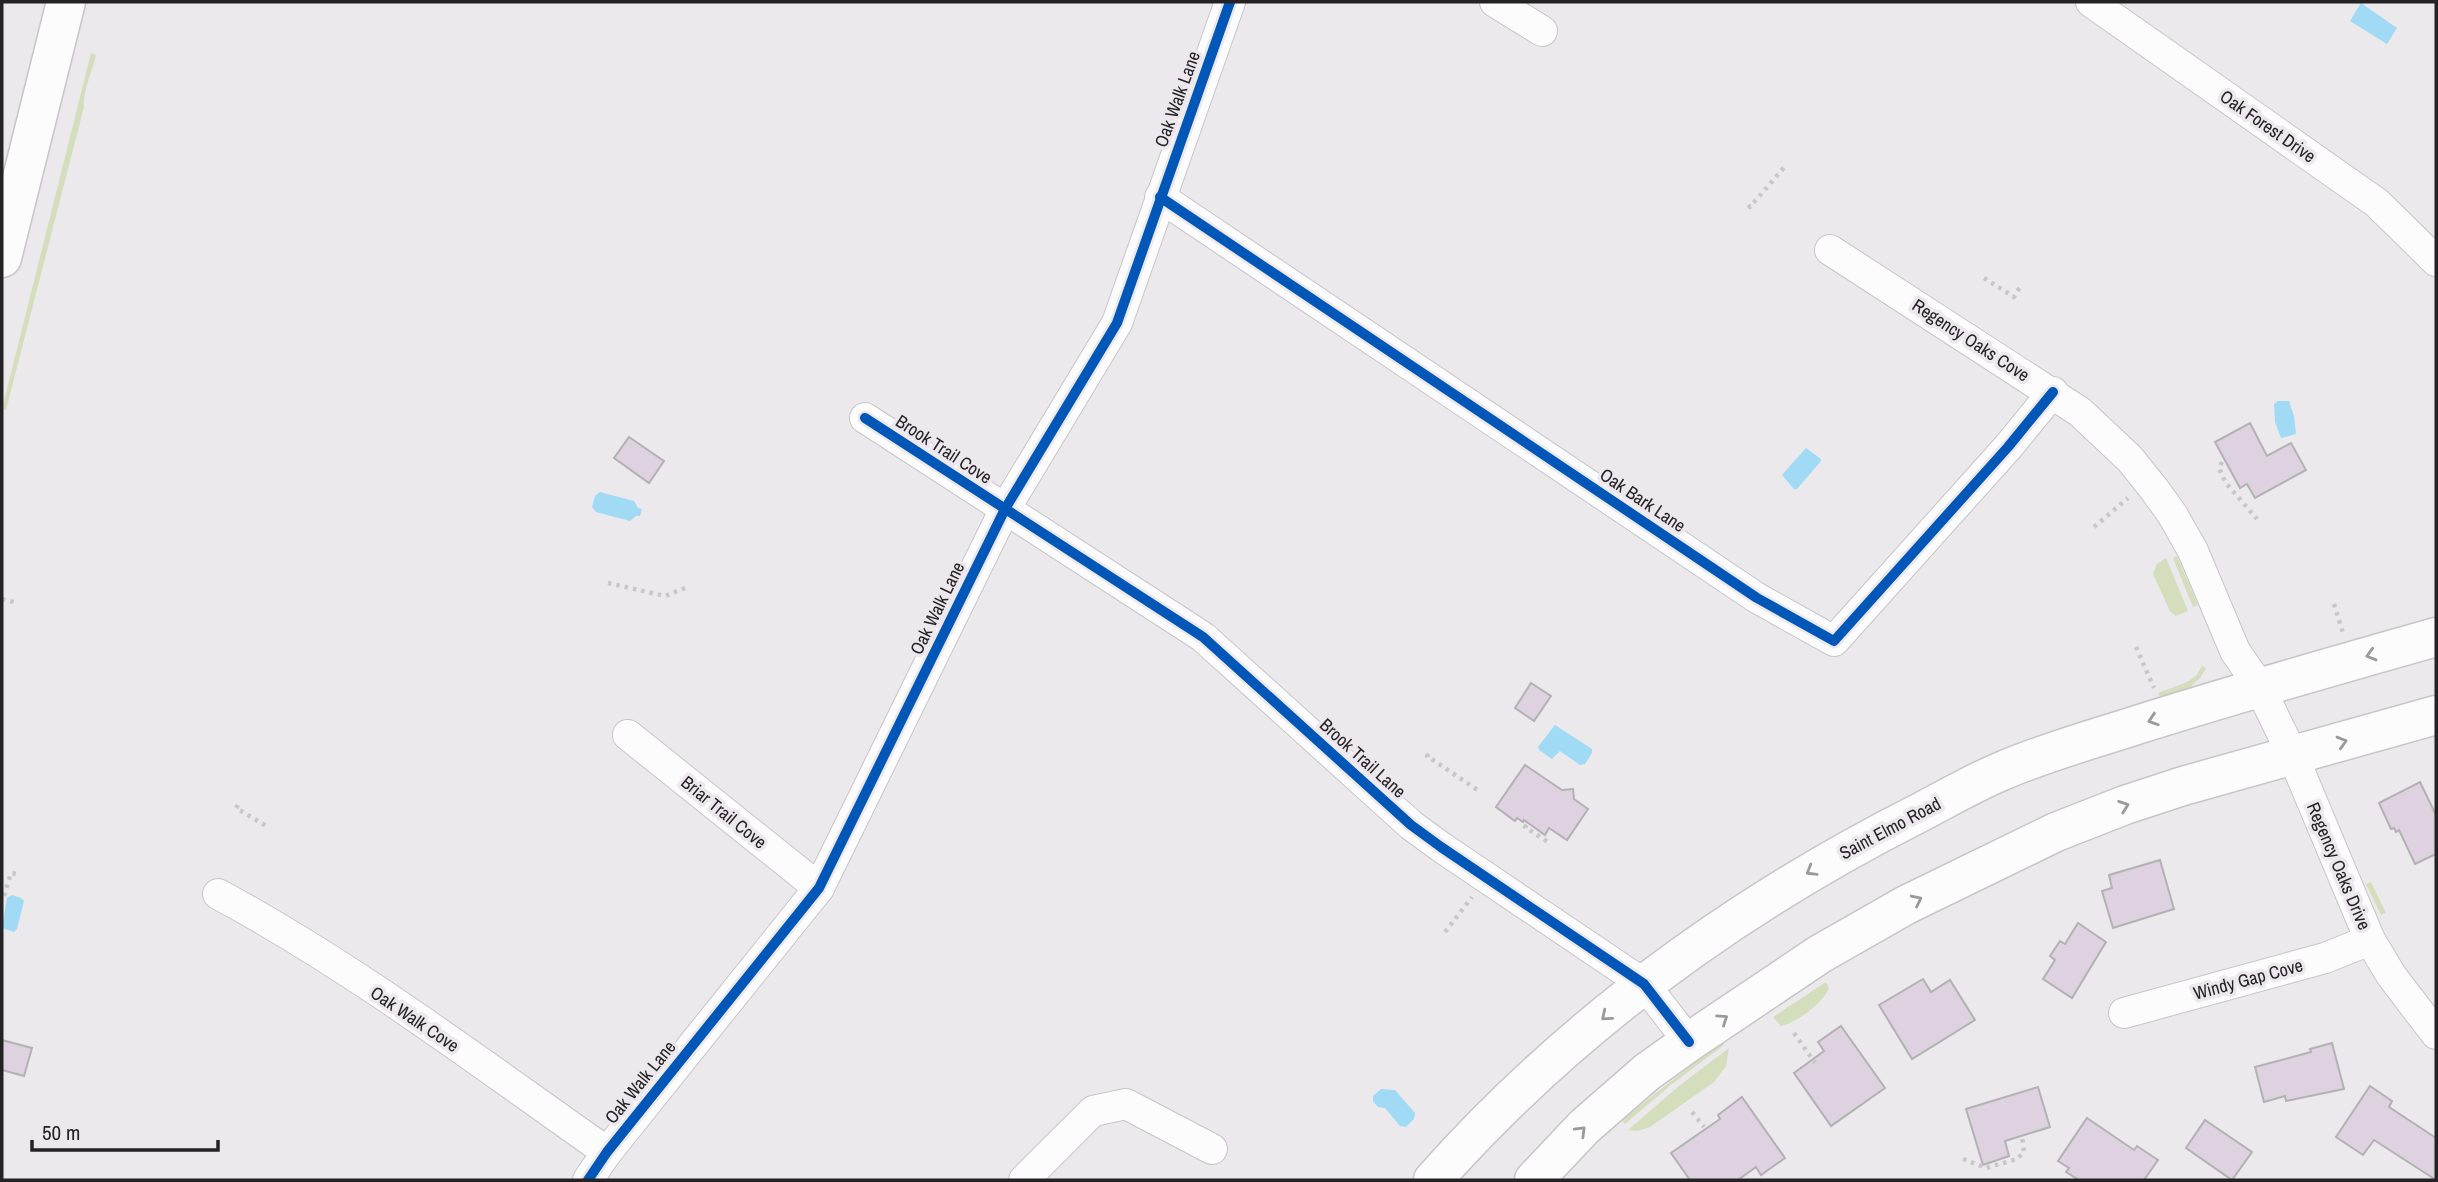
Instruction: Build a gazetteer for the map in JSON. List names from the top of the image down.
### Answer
{
  "streets": {
    "main road": ["Saint Elmo Road"],
    "street": [
      "Oak Walk Lane",
      "Oak Forest Drive",
      "Regency Oaks Cove",
      "Brook Trail Cove",
      "Oak Bark Lane",
      "Brook Trail Lane",
      "Briar Trail Cove",
      "Regency Oaks Drive",
      "Windy Gap Cove",
      "Oak Walk Cove"
    ]
  },
  "crossings": [
    ["Oak Walk Lane", "Brook Trail Cove"],
    ["Oak Walk Lane", "Oak Bark Lane"],
    ["Oak Walk Lane", "Brook Trail Lane"],
    ["Oak Walk Lane", "Briar Trail Cove"],
    ["Oak Walk Lane", "Oak Walk Cove"],
    ["Regency Oaks Cove", "Oak Bark Lane"],
    ["Regency Oaks Cove", "Saint Elmo Road"],
    ["Regency Oaks Cove", "Regency Oaks Drive"],
    ["Brook Trail Cove", "Brook Trail Lane"],
    ["Brook Trail Lane", "Saint Elmo Road"],
    ["Saint Elmo Road", "Regency Oaks Drive"],
    ["Regency Oaks Drive", "Windy Gap Cove"]
  ],
  "scale_bar": "50 m"
}
